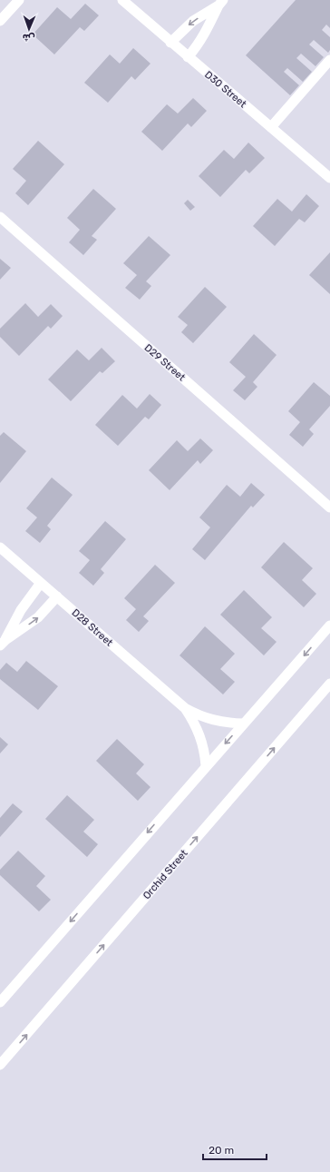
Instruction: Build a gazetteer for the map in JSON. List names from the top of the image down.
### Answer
{
  "streets": {
    "street": [
      "D30 Street",
      "D29 Street",
      "D28 Street",
      "Orchid Street"
    ]
  },
  "scale_bar": "20 m",
  "north": "bottom"
}
